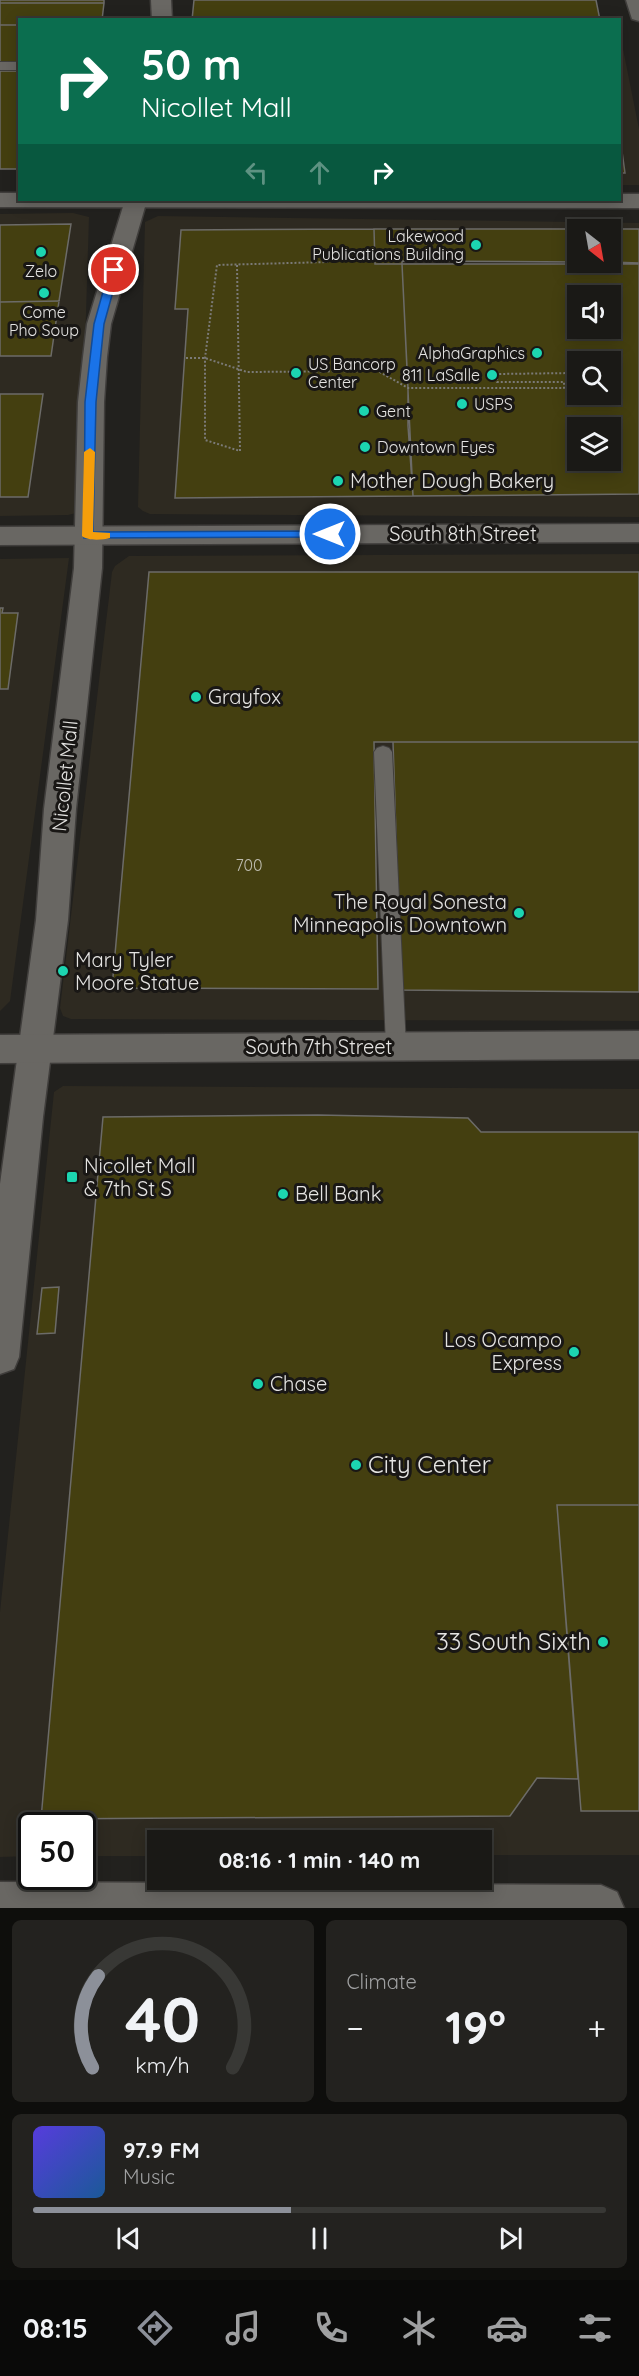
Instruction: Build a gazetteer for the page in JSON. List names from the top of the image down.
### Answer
{
  "streets": {
    "street": ["South 8th Street", "Nicollet Mall", "South 7th Street"]
  },
  "crossings": [
    ["South 8th Street", "Nicollet Mall"],
    ["Nicollet Mall", "South 7th Street"]
  ],
  "places": {
    "other": [
      "Lakewood Publications Building",
      "Zelo",
      "Come Pho Soup",
      "AlphaGraphics",
      "US Bancorp Center",
      "811 LaSalle",
      "USPS",
      "Gent",
      "Downtown Eyes",
      "Mother Dough Bakery",
      "Grayfox",
      "The Royal Sonesta Minneapolis Downtown",
      "Mary Tyler Moore Statue",
      "Bell Bank",
      "Los Ocampo Express",
      "Chase",
      "City Center",
      "33 South Sixth"
    ],
    "transit": ["Nicollet Mall & 7th St S"]
  },
  "house_numbers": ["700"],
  "north": "bottom right",
  "page": {
    "turn": ["50 m", "Nicollet Mall"],
    "limit": "50",
    "trip": "08:16 · 1 min · 140 m",
    "tile": "Climate",
    "heat": ["−", "19°", "+"],
    "song": ["97.9 FM", "Music"],
    "tabs": "08:15",
    "gauge": ["40", "km/h"]
  }
}
